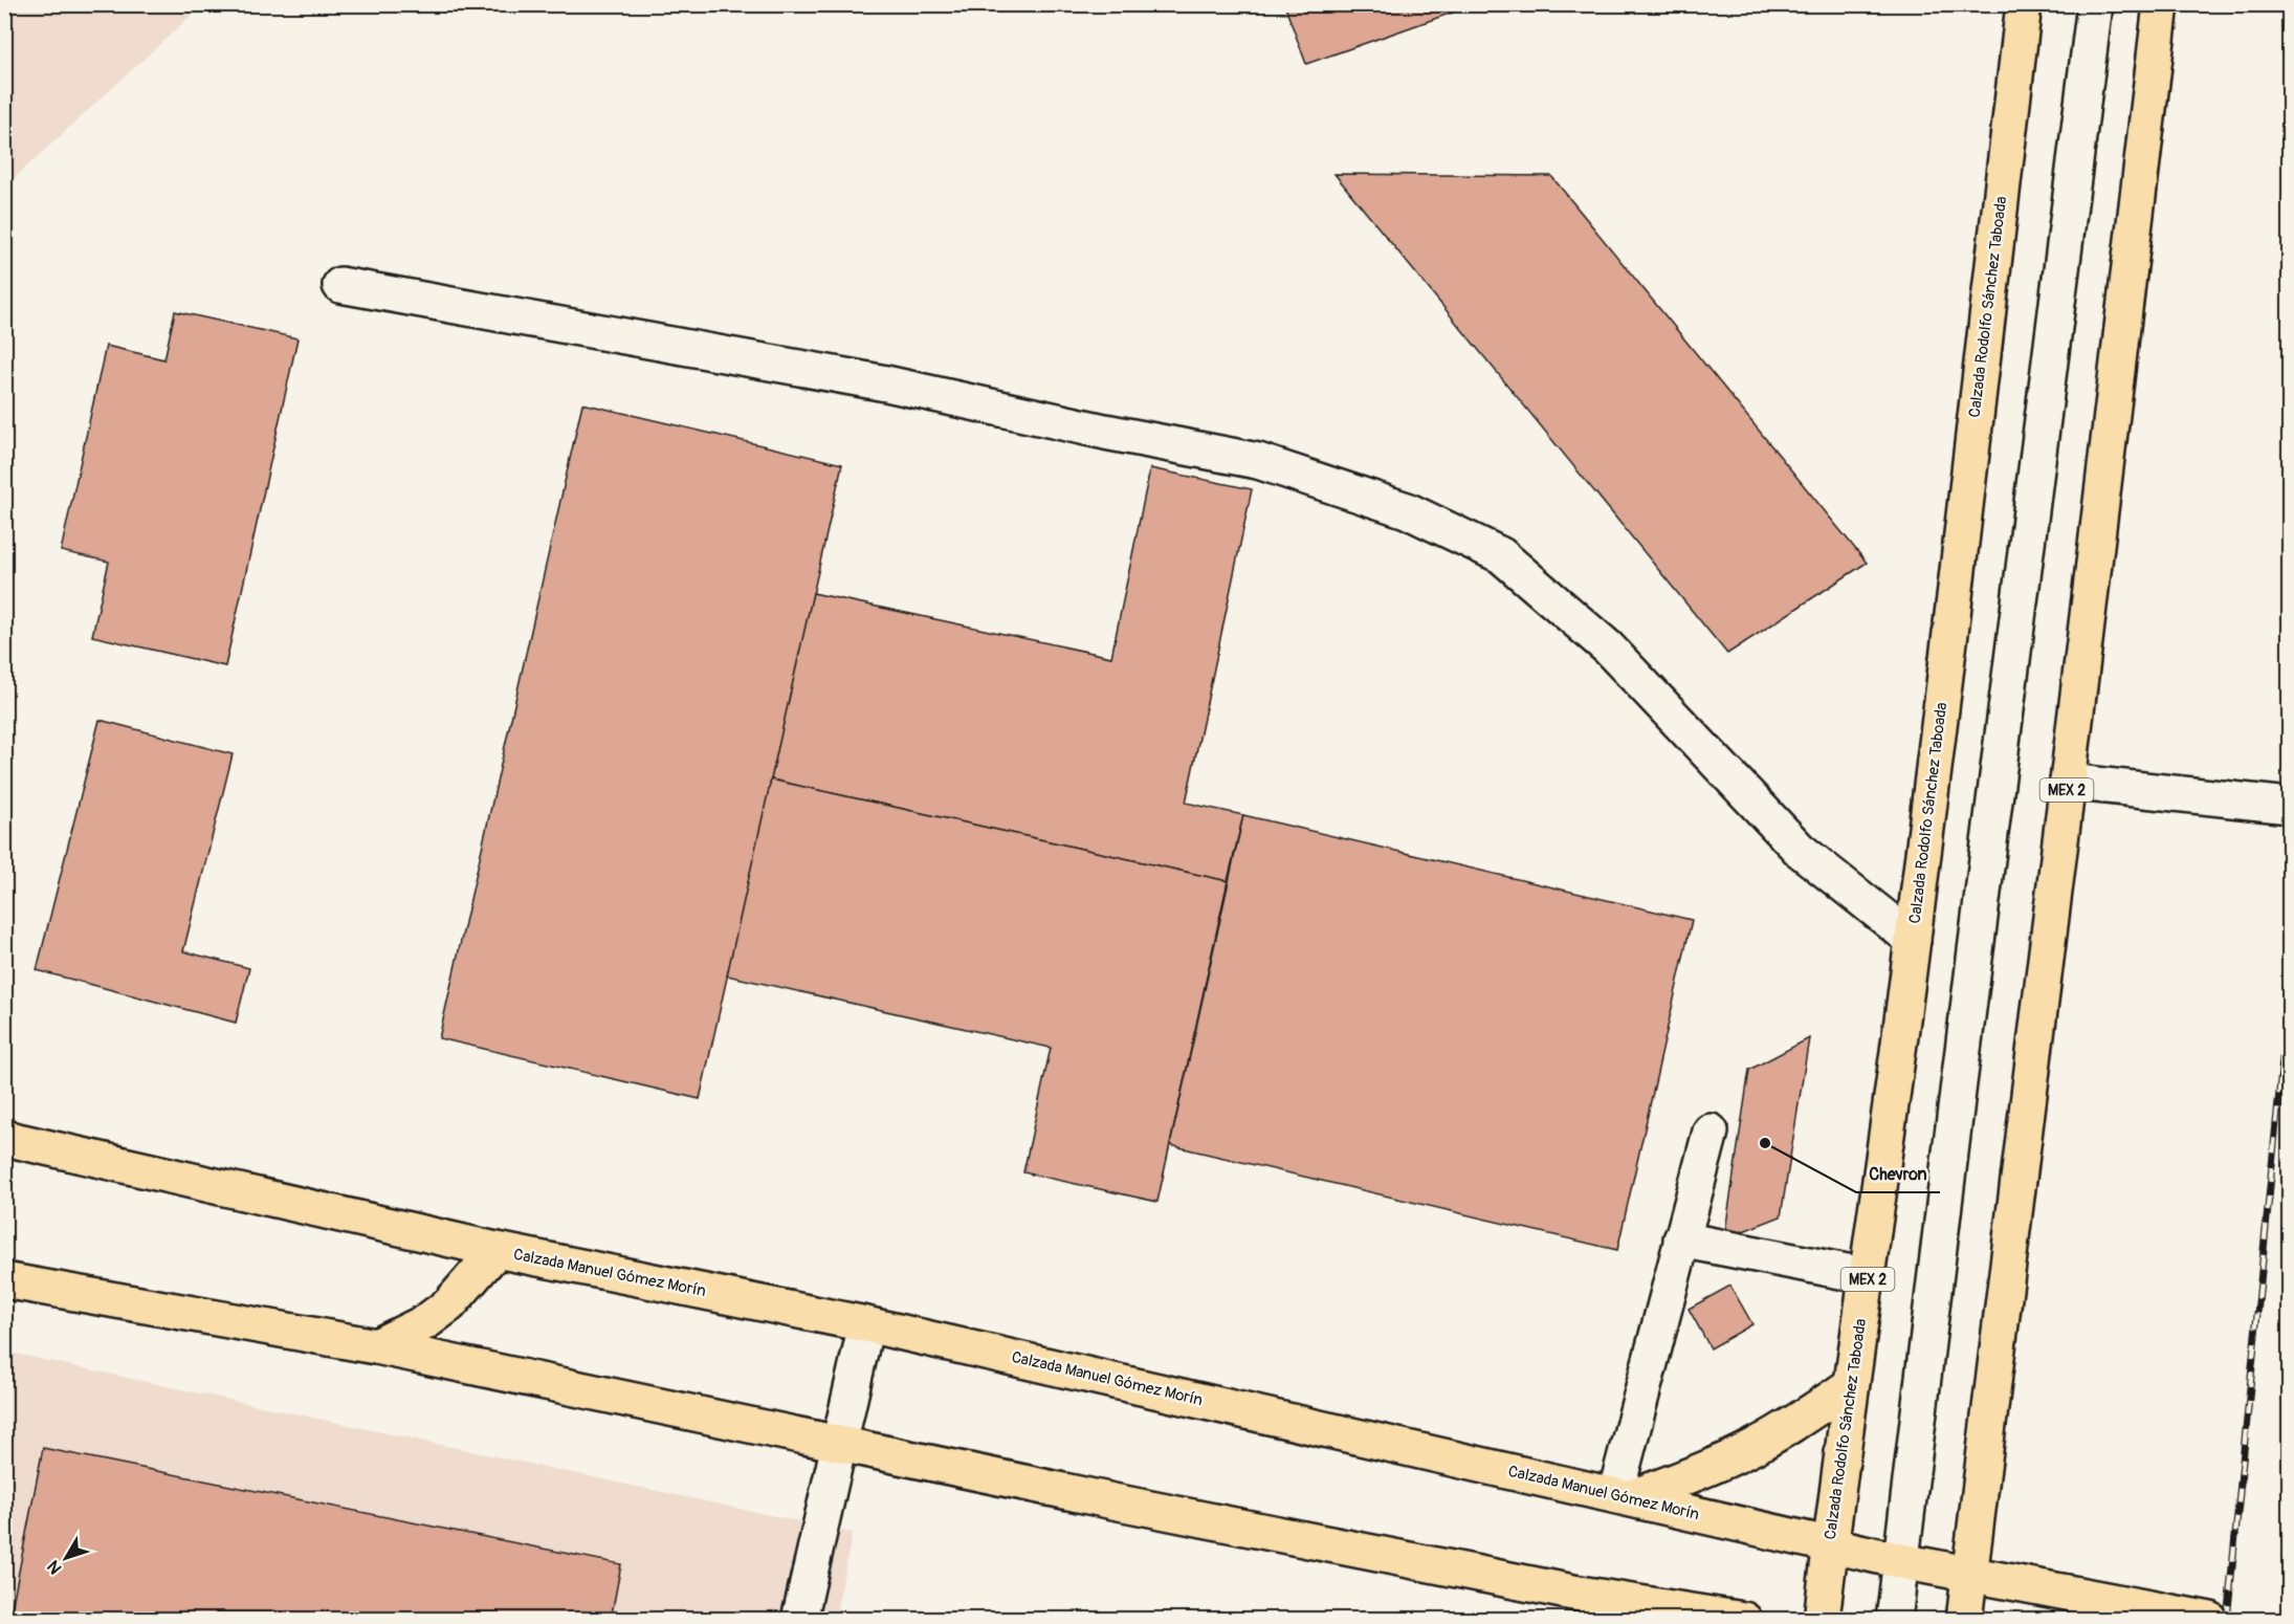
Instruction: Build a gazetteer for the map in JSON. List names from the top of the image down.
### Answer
{
  "streets": {
    "main road": ["Calzada Rodolfo Sánchez Taboada", "MEX 2", "Calzada Manuel Gómez Morín"]
  },
  "crossings": [
    ["Calzada Rodolfo Sánchez Taboada", "Calzada Manuel Gómez Morín"],
    ["MEX 2", "Calzada Manuel Gómez Morín"]
  ],
  "places": ["Chevron"],
  "north": "bottom left"
}
